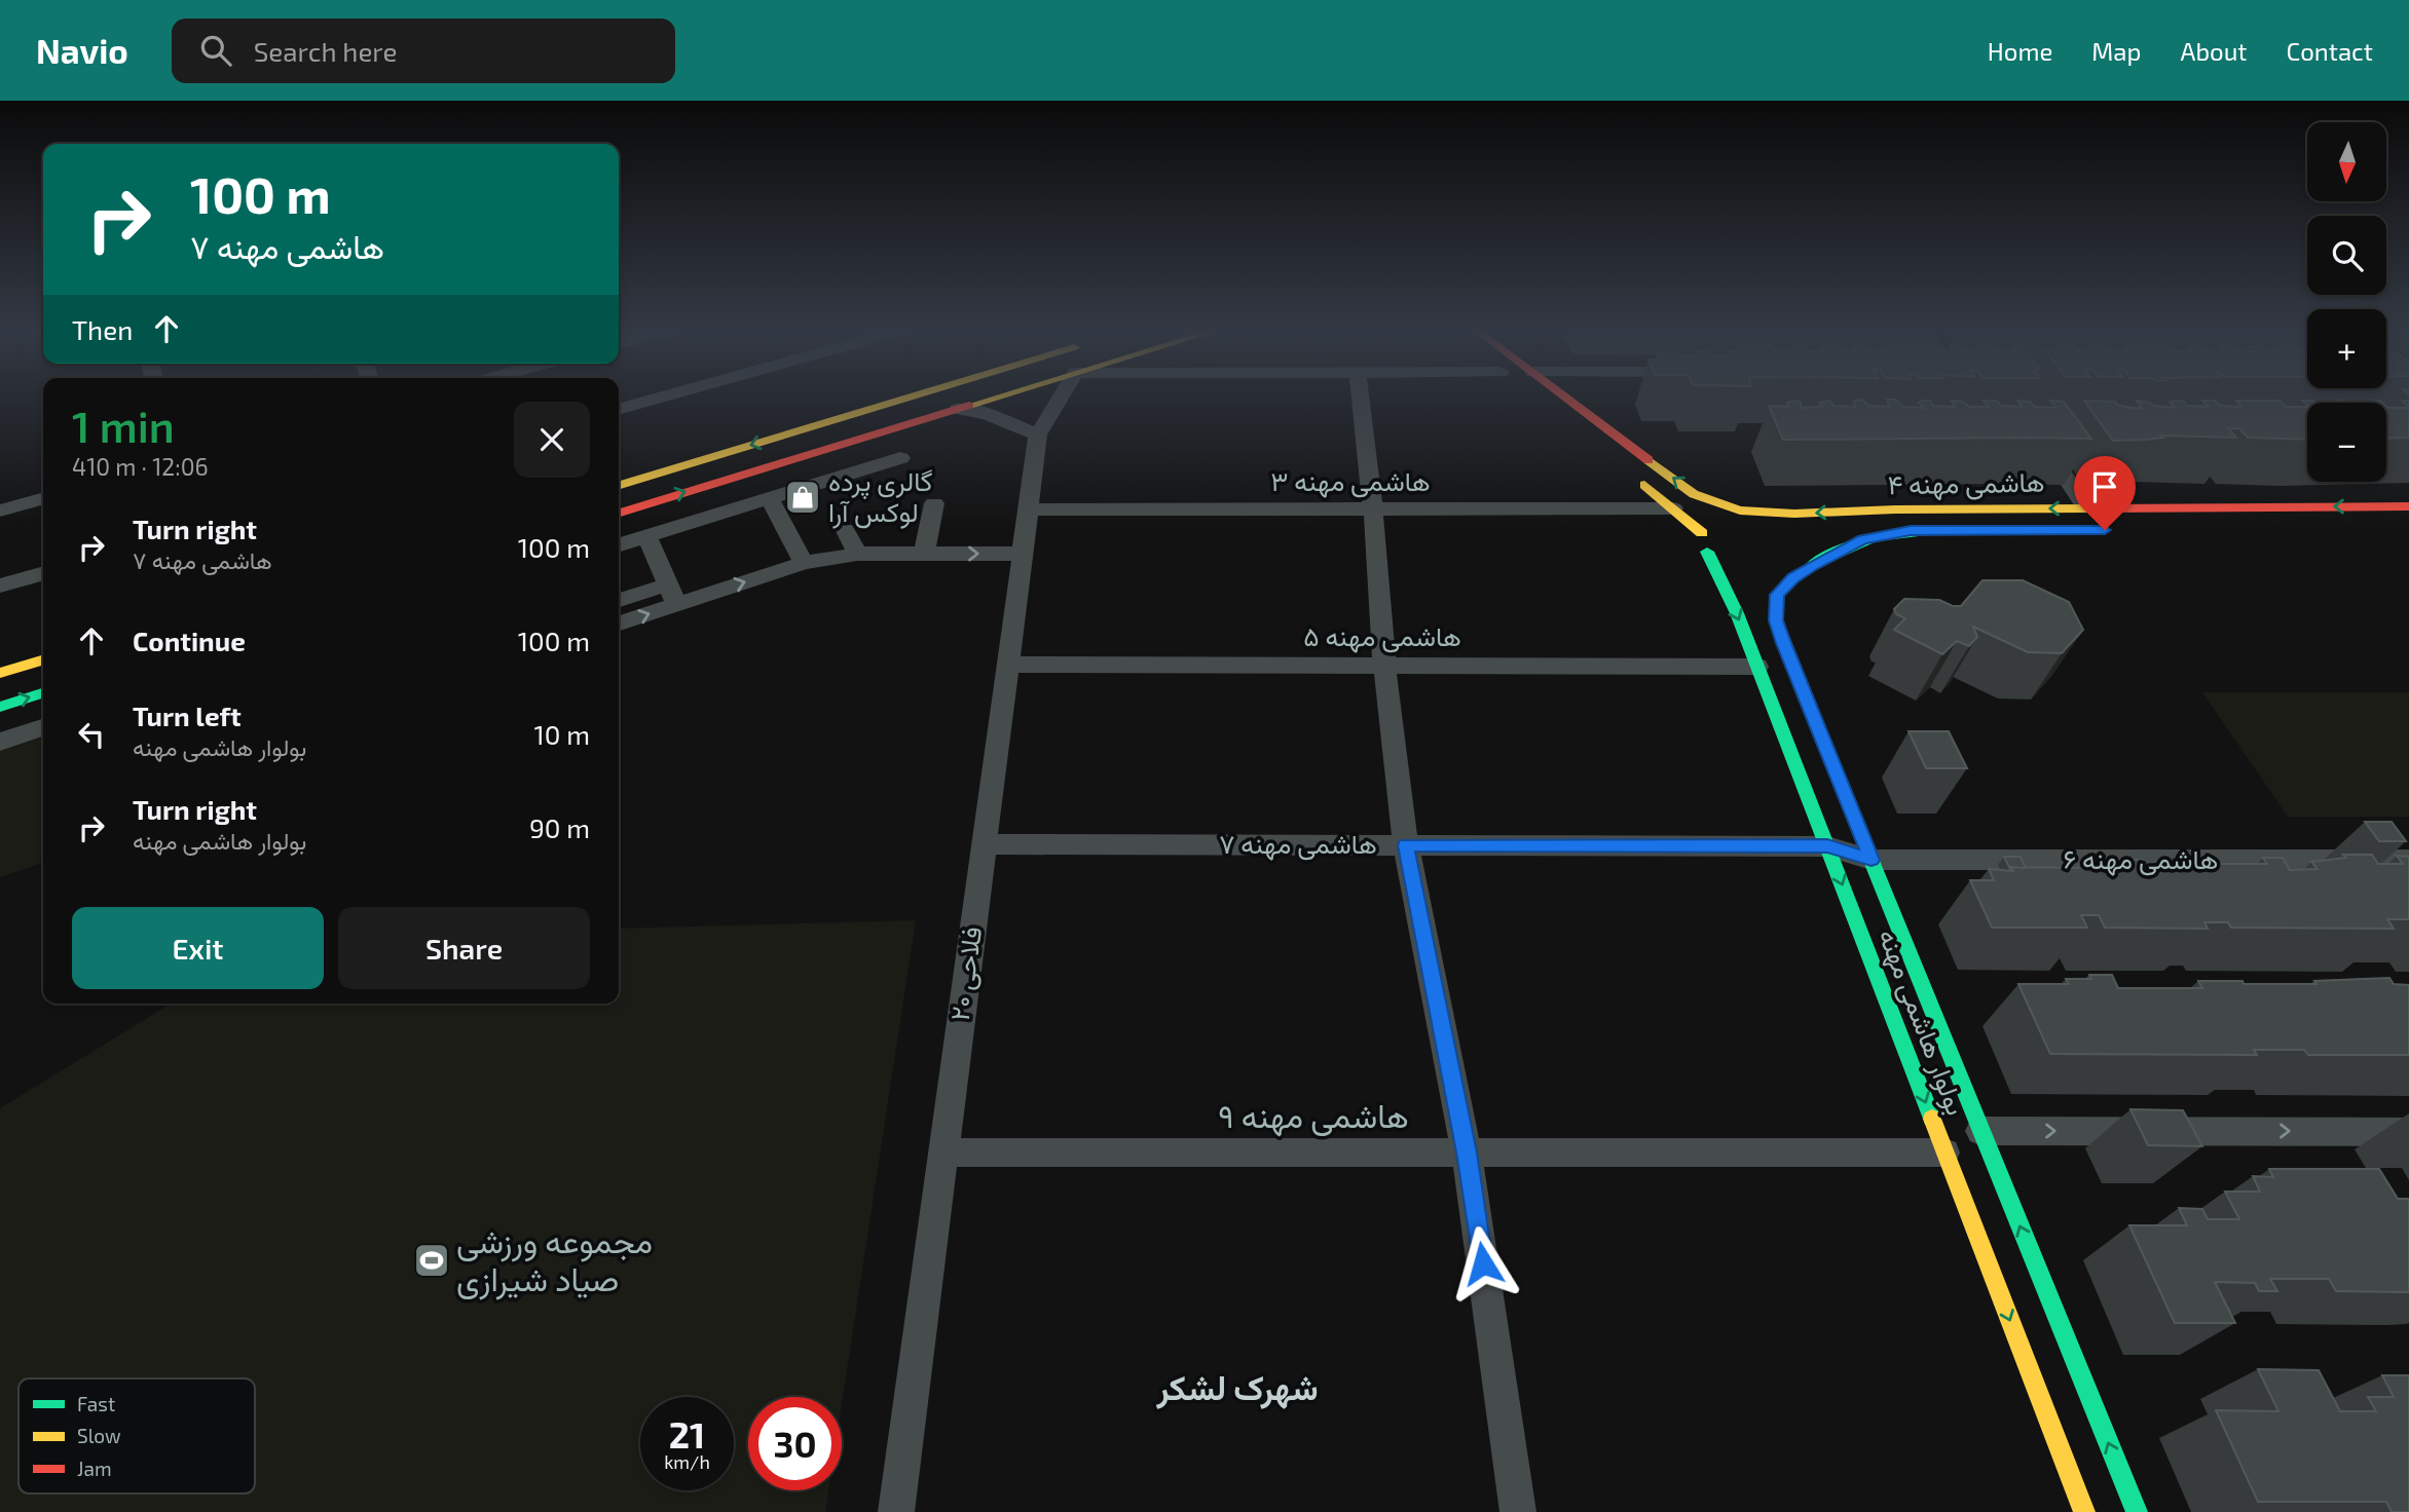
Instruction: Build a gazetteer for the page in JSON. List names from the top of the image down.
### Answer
{
  "streets": {
    "street": [
      "هاشمی مهنه ۳",
      "هاشمی مهنه ۴",
      "هاشمی مهنه ۵",
      "هاشمی مهنه ۷",
      "هاشمی مهنه ۶",
      "فلاحی ۲۰",
      "بولوار هاشمی مهنه",
      "هاشمی مهنه ۹"
    ]
  },
  "crossings": [
    ["هاشمی مهنه ۳", "فلاحی ۲۰"],
    ["هاشمی مهنه ۴", "بولوار هاشمی مهنه"],
    ["هاشمی مهنه ۵", "فلاحی ۲۰"],
    ["هاشمی مهنه ۵", "بولوار هاشمی مهنه"],
    ["هاشمی مهنه ۷", "هاشمی مهنه ۶"],
    ["هاشمی مهنه ۷", "فلاحی ۲۰"],
    ["هاشمی مهنه ۷", "بولوار هاشمی مهنه"],
    ["هاشمی مهنه ۶", "بولوار هاشمی مهنه"],
    ["فلاحی ۲۰", "هاشمی مهنه ۹"],
    ["بولوار هاشمی مهنه", "هاشمی مهنه ۹"]
  ],
  "districts": ["شهرک لشکر"],
  "places": {
    "shop": ["گالری پرده لوکس آرا"],
    "sports": ["مجموعه ورزشی صیاد شیرازی"]
  },
  "legend": ["Fast", "Slow", "Jam"],
  "north": "bottom",
  "page": {
    "header": "Navio",
    "search": "Search here",
    "nav": [
      "Home",
      "Map",
      "About",
      "Contact"
    ],
    "map_buttons": ["+", "−"],
    "turn": ["100 m", "هاشمی مهنه ۷"],
    "then": "Then",
    "heading": ["1 min", "410 m · 12:06"],
    "list": [
      {
        "name": "Turn right",
        "note": "هاشمی مهنه ۷",
        "value": "100 m"
      },
      {
        "name": "Continue",
        "value": "100 m"
      },
      {
        "name": "Turn left",
        "note": "بولوار هاشمی مهنه",
        "value": "10 m"
      },
      {
        "name": "Turn right",
        "note": "بولوار هاشمی مهنه",
        "value": "90 m"
      }
    ],
    "buttons": ["Exit", "Share"],
    "speed": "21 km/h",
    "limit": "30"
  }
}
